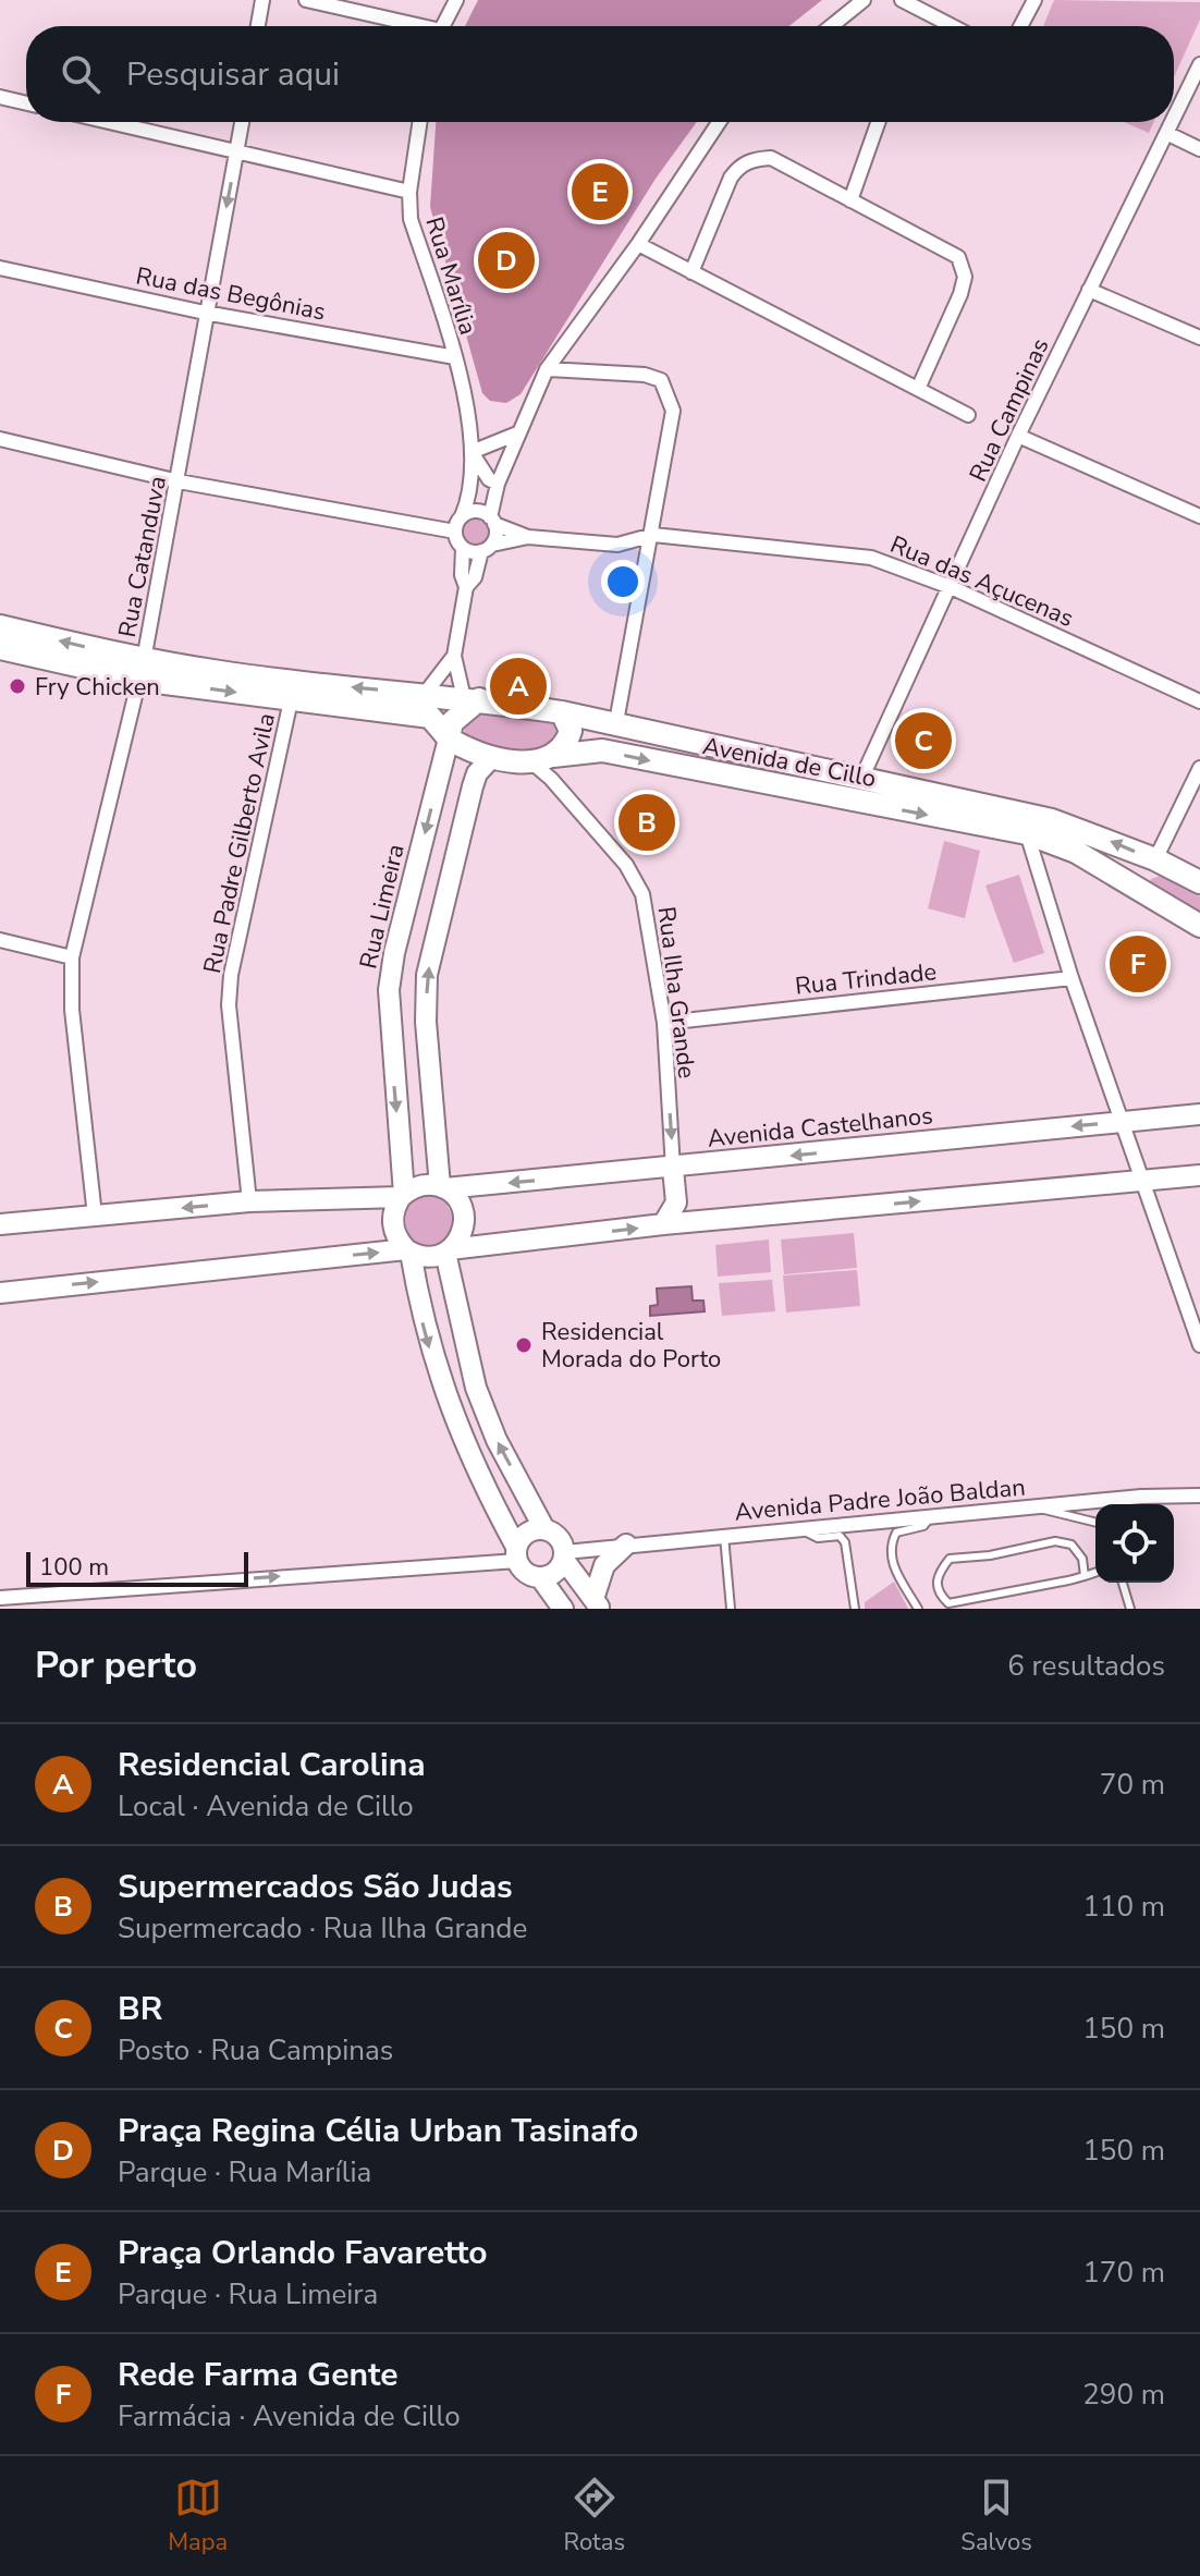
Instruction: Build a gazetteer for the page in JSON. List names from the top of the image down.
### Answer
{
  "streets": {
    "main road": ["Avenida de Cillo", "Rua Limeira", "Avenida Castelhanos"],
    "street": [
      "Rua Marília",
      "Rua das Begônias",
      "Rua Campinas",
      "Rua Catanduva",
      "Rua das Açucenas",
      "Rua Padre Gilberto Avila",
      "Rua Trindade",
      "Rua Ilha Grande",
      "Avenida Padre João Baldan"
    ]
  },
  "crossings": [
    ["Rua Marília", "Rua das Begônias"],
    ["Rua Marília", "Rua das Açucenas"],
    ["Rua das Begônias", "Rua Catanduva"],
    ["Rua Campinas", "Rua das Açucenas"],
    ["Rua Campinas", "Avenida de Cillo"],
    ["Rua Catanduva", "Avenida de Cillo"],
    ["Rua Catanduva", "Avenida Castelhanos"],
    ["Avenida de Cillo", "Rua Padre Gilberto Avila"],
    ["Avenida de Cillo", "Rua Limeira"],
    ["Avenida de Cillo", "Rua Ilha Grande"],
    ["Rua Padre Gilberto Avila", "Avenida Castelhanos"],
    ["Rua Limeira", "Avenida Castelhanos"],
    ["Rua Trindade", "Rua Ilha Grande"],
    ["Rua Ilha Grande", "Avenida Castelhanos"]
  ],
  "places": ["Fry Chicken", "Residencial Morada do Porto"],
  "scale_bar": "100 m",
  "page": {
    "search": "Pesquisar aqui",
    "pins": [
      "E",
      "D",
      "A",
      "C",
      "B",
      "F"
    ],
    "scale": "100 m",
    "heading": ["Por perto", "6 resultados"],
    "list": [
      {
        "mark": "A",
        "name": "Residencial Carolina",
        "note": "Local · Avenida de Cillo",
        "value": "70 m"
      },
      {
        "mark": "B",
        "name": "Supermercados São Judas",
        "note": "Supermercado · Rua Ilha Grande",
        "value": "110 m"
      },
      {
        "mark": "C",
        "name": "BR",
        "note": "Posto · Rua Campinas",
        "value": "150 m"
      },
      {
        "mark": "D",
        "name": "Praça Regina Célia Urban Tasinafo",
        "note": "Parque · Rua Marília",
        "value": "150 m"
      },
      {
        "mark": "E",
        "name": "Praça Orlando Favaretto",
        "note": "Parque · Rua Limeira",
        "value": "170 m"
      },
      {
        "mark": "F",
        "name": "Rede Farma Gente",
        "note": "Farmácia · Avenida de Cillo",
        "value": "290 m"
      }
    ],
    "nav": ["Mapa", "Rotas", "Salvos"]
  }
}
